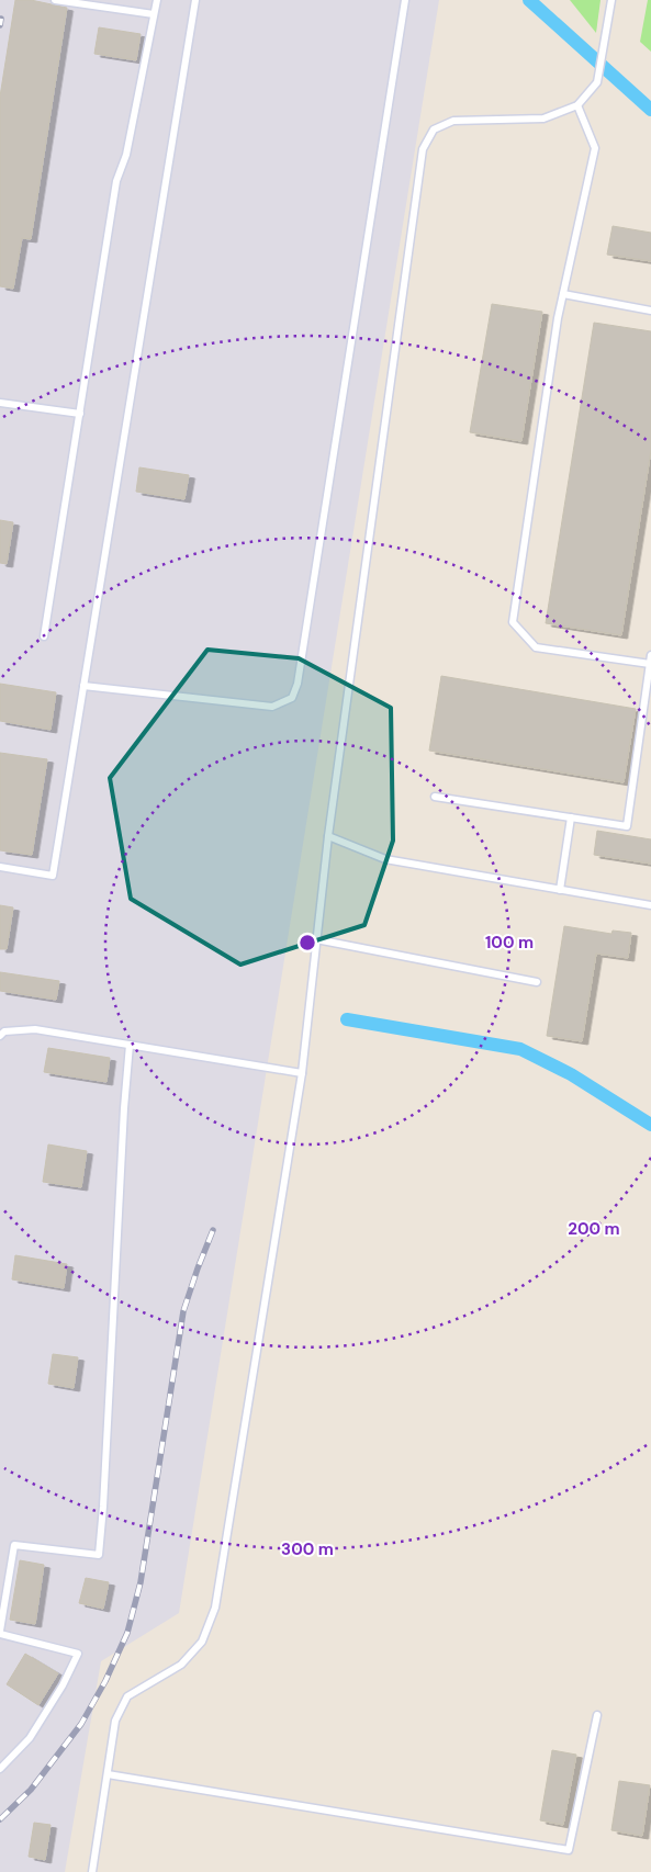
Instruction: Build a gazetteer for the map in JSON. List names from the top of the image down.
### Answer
{
  "rings": ["100 m", "200 m", "300 m"]
}
